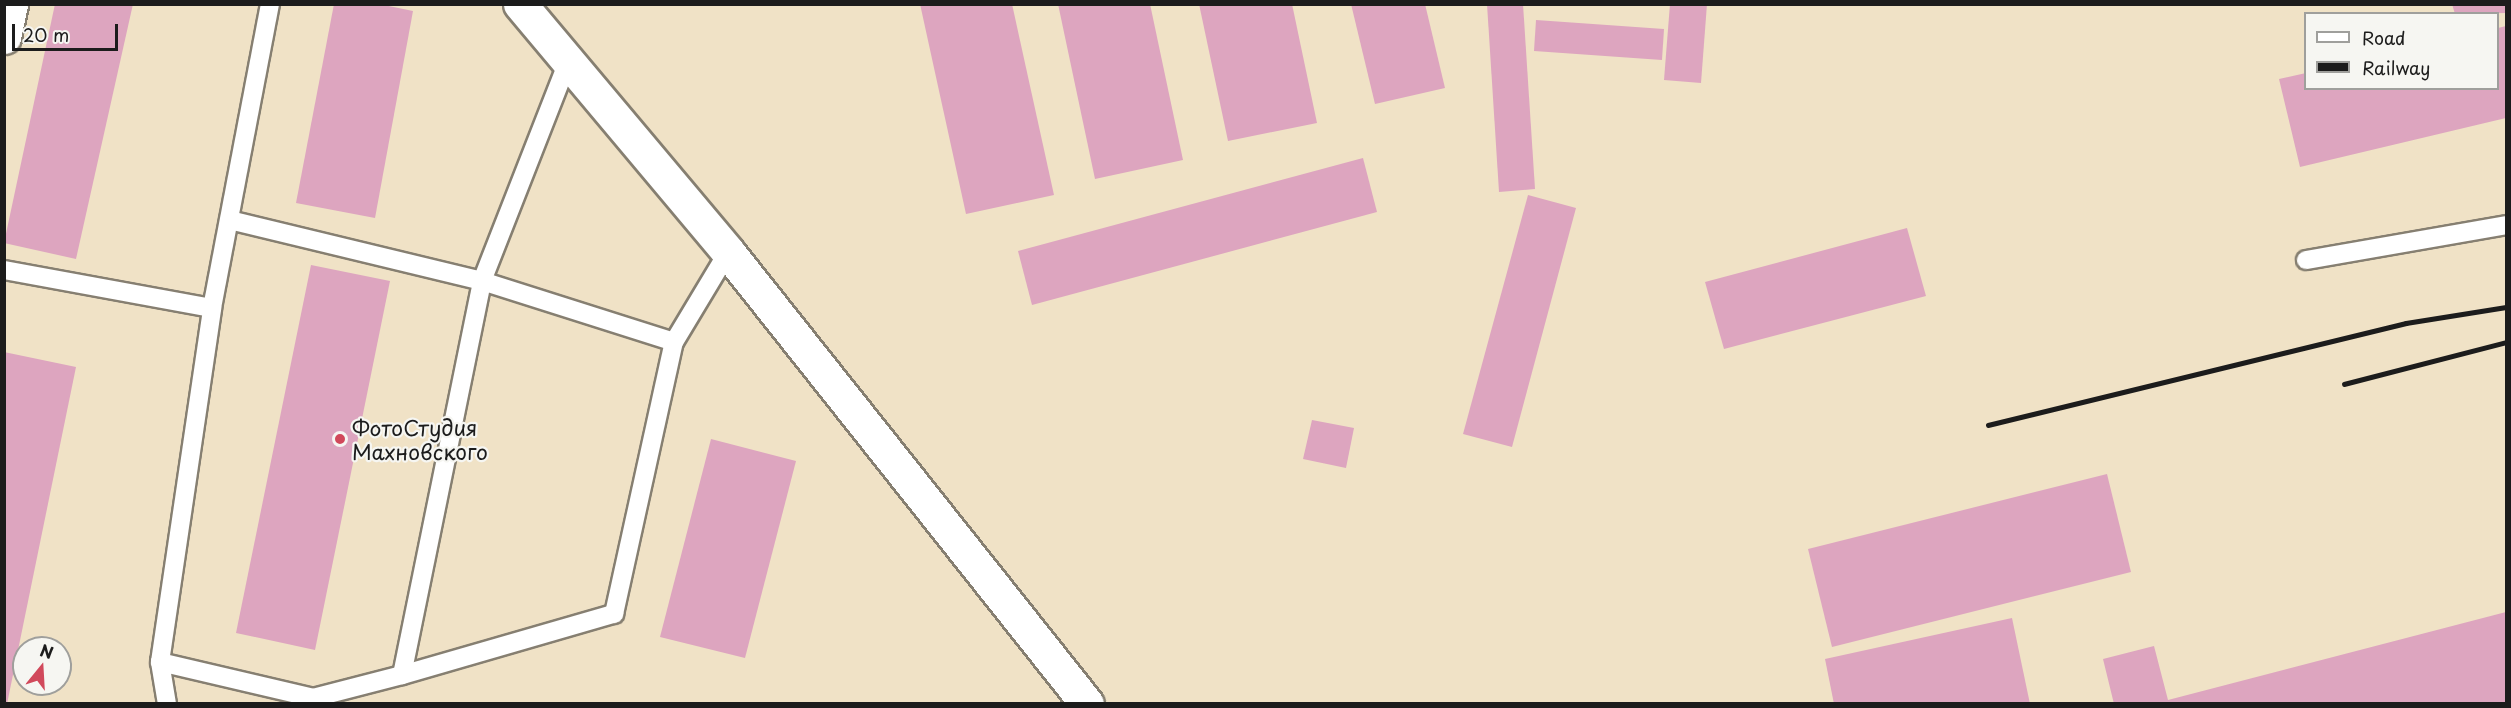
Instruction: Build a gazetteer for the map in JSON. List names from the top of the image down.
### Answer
{
  "places": ["ФотоСтудия Махновского"],
  "legend": ["Road", "Railway"],
  "scale_bar": "20 m",
  "north": "top"
}
